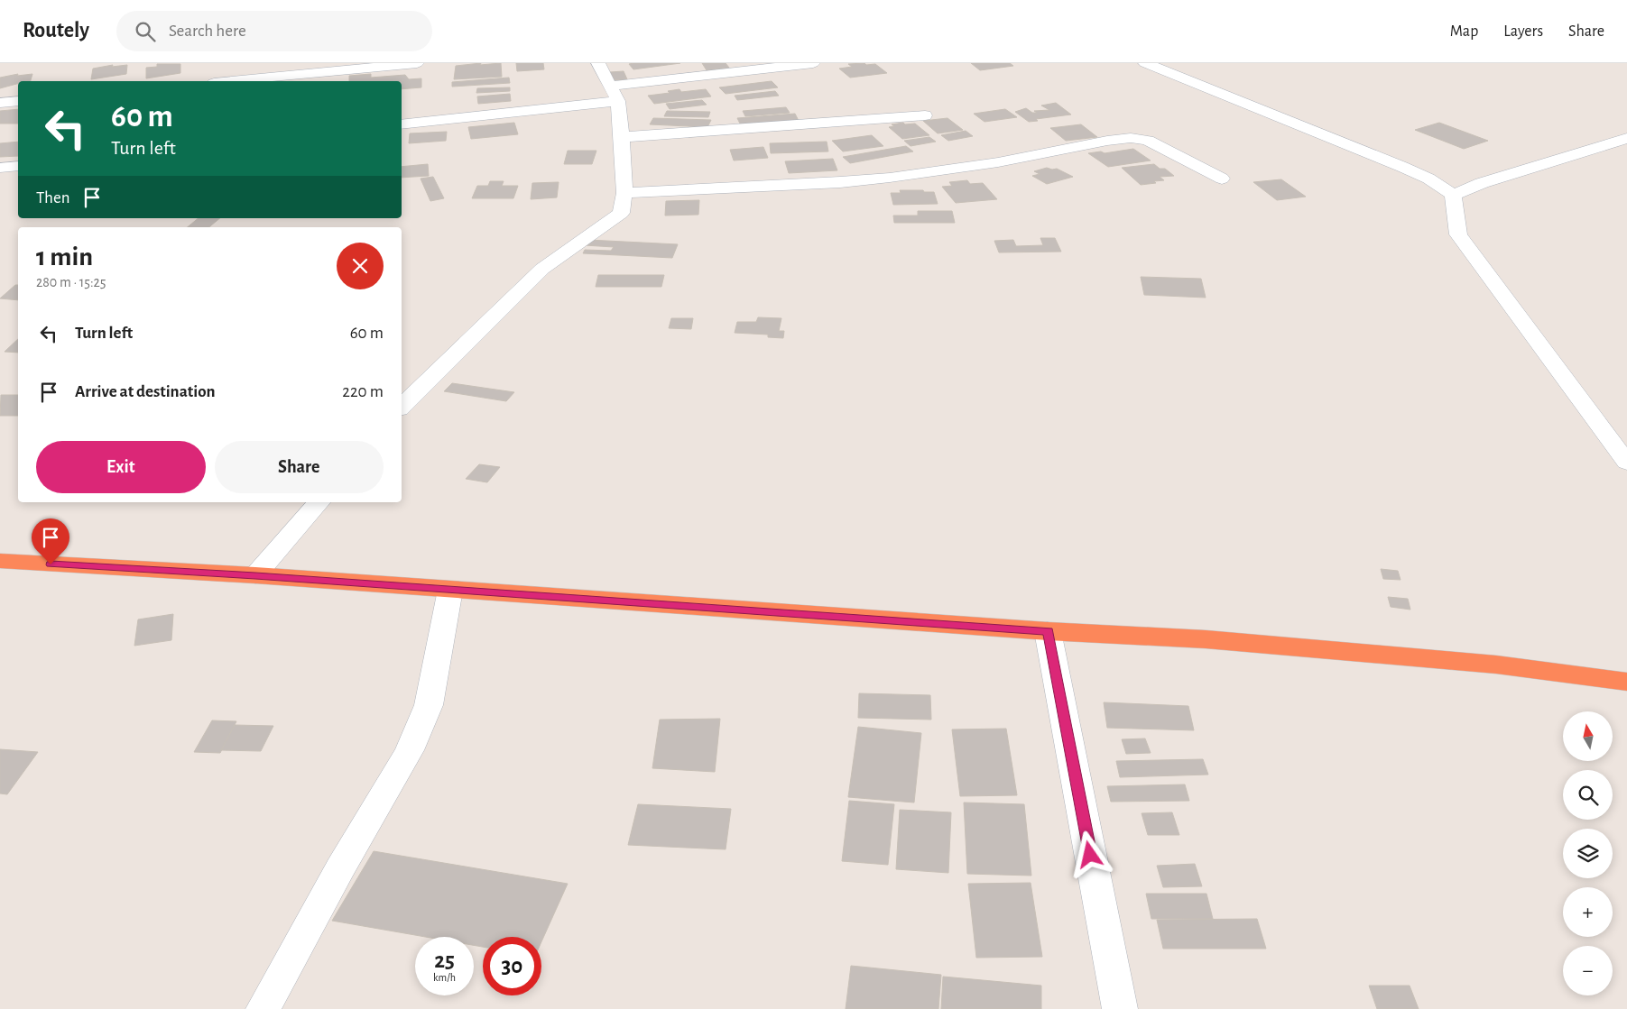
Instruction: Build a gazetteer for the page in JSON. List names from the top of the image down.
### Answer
{
  "north": "top",
  "page": {
    "header": "Routely",
    "search": "Search here",
    "nav": ["Map", "Layers", "Share"],
    "turn": ["60 m", "Turn left"],
    "then": "Then",
    "heading": ["1 min", "280 m · 15:25"],
    "list": [
      {
        "name": "Turn left",
        "value": "60 m"
      },
      {
        "name": "Arrive at destination",
        "value": "220 m"
      }
    ],
    "buttons": ["Exit", "Share"],
    "map_buttons": ["+", "−"],
    "speed": "25 km/h",
    "limit": "30"
  }
}
